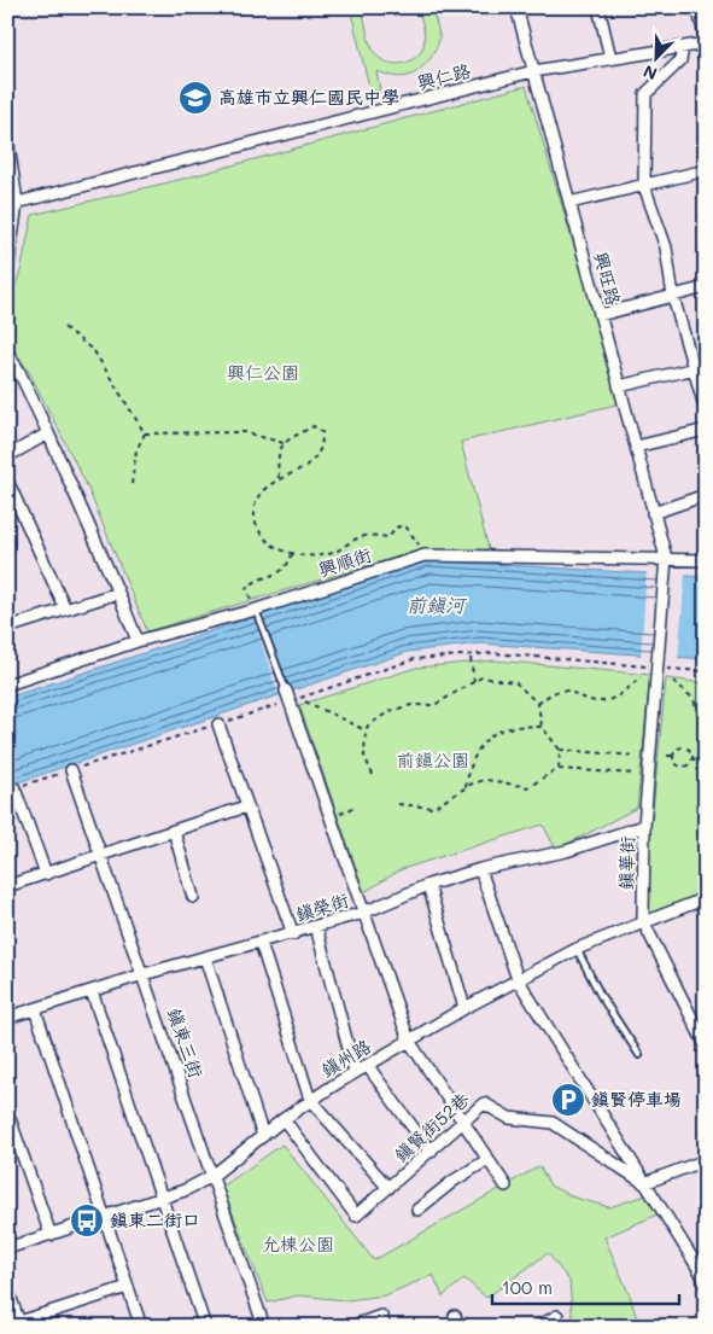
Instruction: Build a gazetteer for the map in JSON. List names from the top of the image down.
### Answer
{
  "streets": {
    "street": [
      "興仁路",
      "興旺路",
      "興順街",
      "鎮華街",
      "鎮榮街",
      "鎮東三街",
      "鎮州路",
      "鎮賢街52巷"
    ]
  },
  "crossings": [
    ["興仁路", "興旺路"],
    ["興旺路", "興順街"],
    ["興旺路", "鎮華街"],
    ["興順街", "鎮華街"],
    ["鎮華街", "鎮榮街"],
    ["鎮華街", "鎮州路"],
    ["鎮榮街", "鎮東三街"],
    ["鎮東三街", "鎮州路"],
    ["鎮州路", "鎮賢街52巷"]
  ],
  "water": ["前鎮河"],
  "parks": ["興仁公園", "前鎮公園", "允棟公園"],
  "places": {
    "school or university": ["高雄市立興仁國民中學"],
    "parking": ["鎮賢停車場"],
    "bus stop": ["鎮東二街口"]
  },
  "scale_bar": "100 m",
  "north": "bottom left"
}
